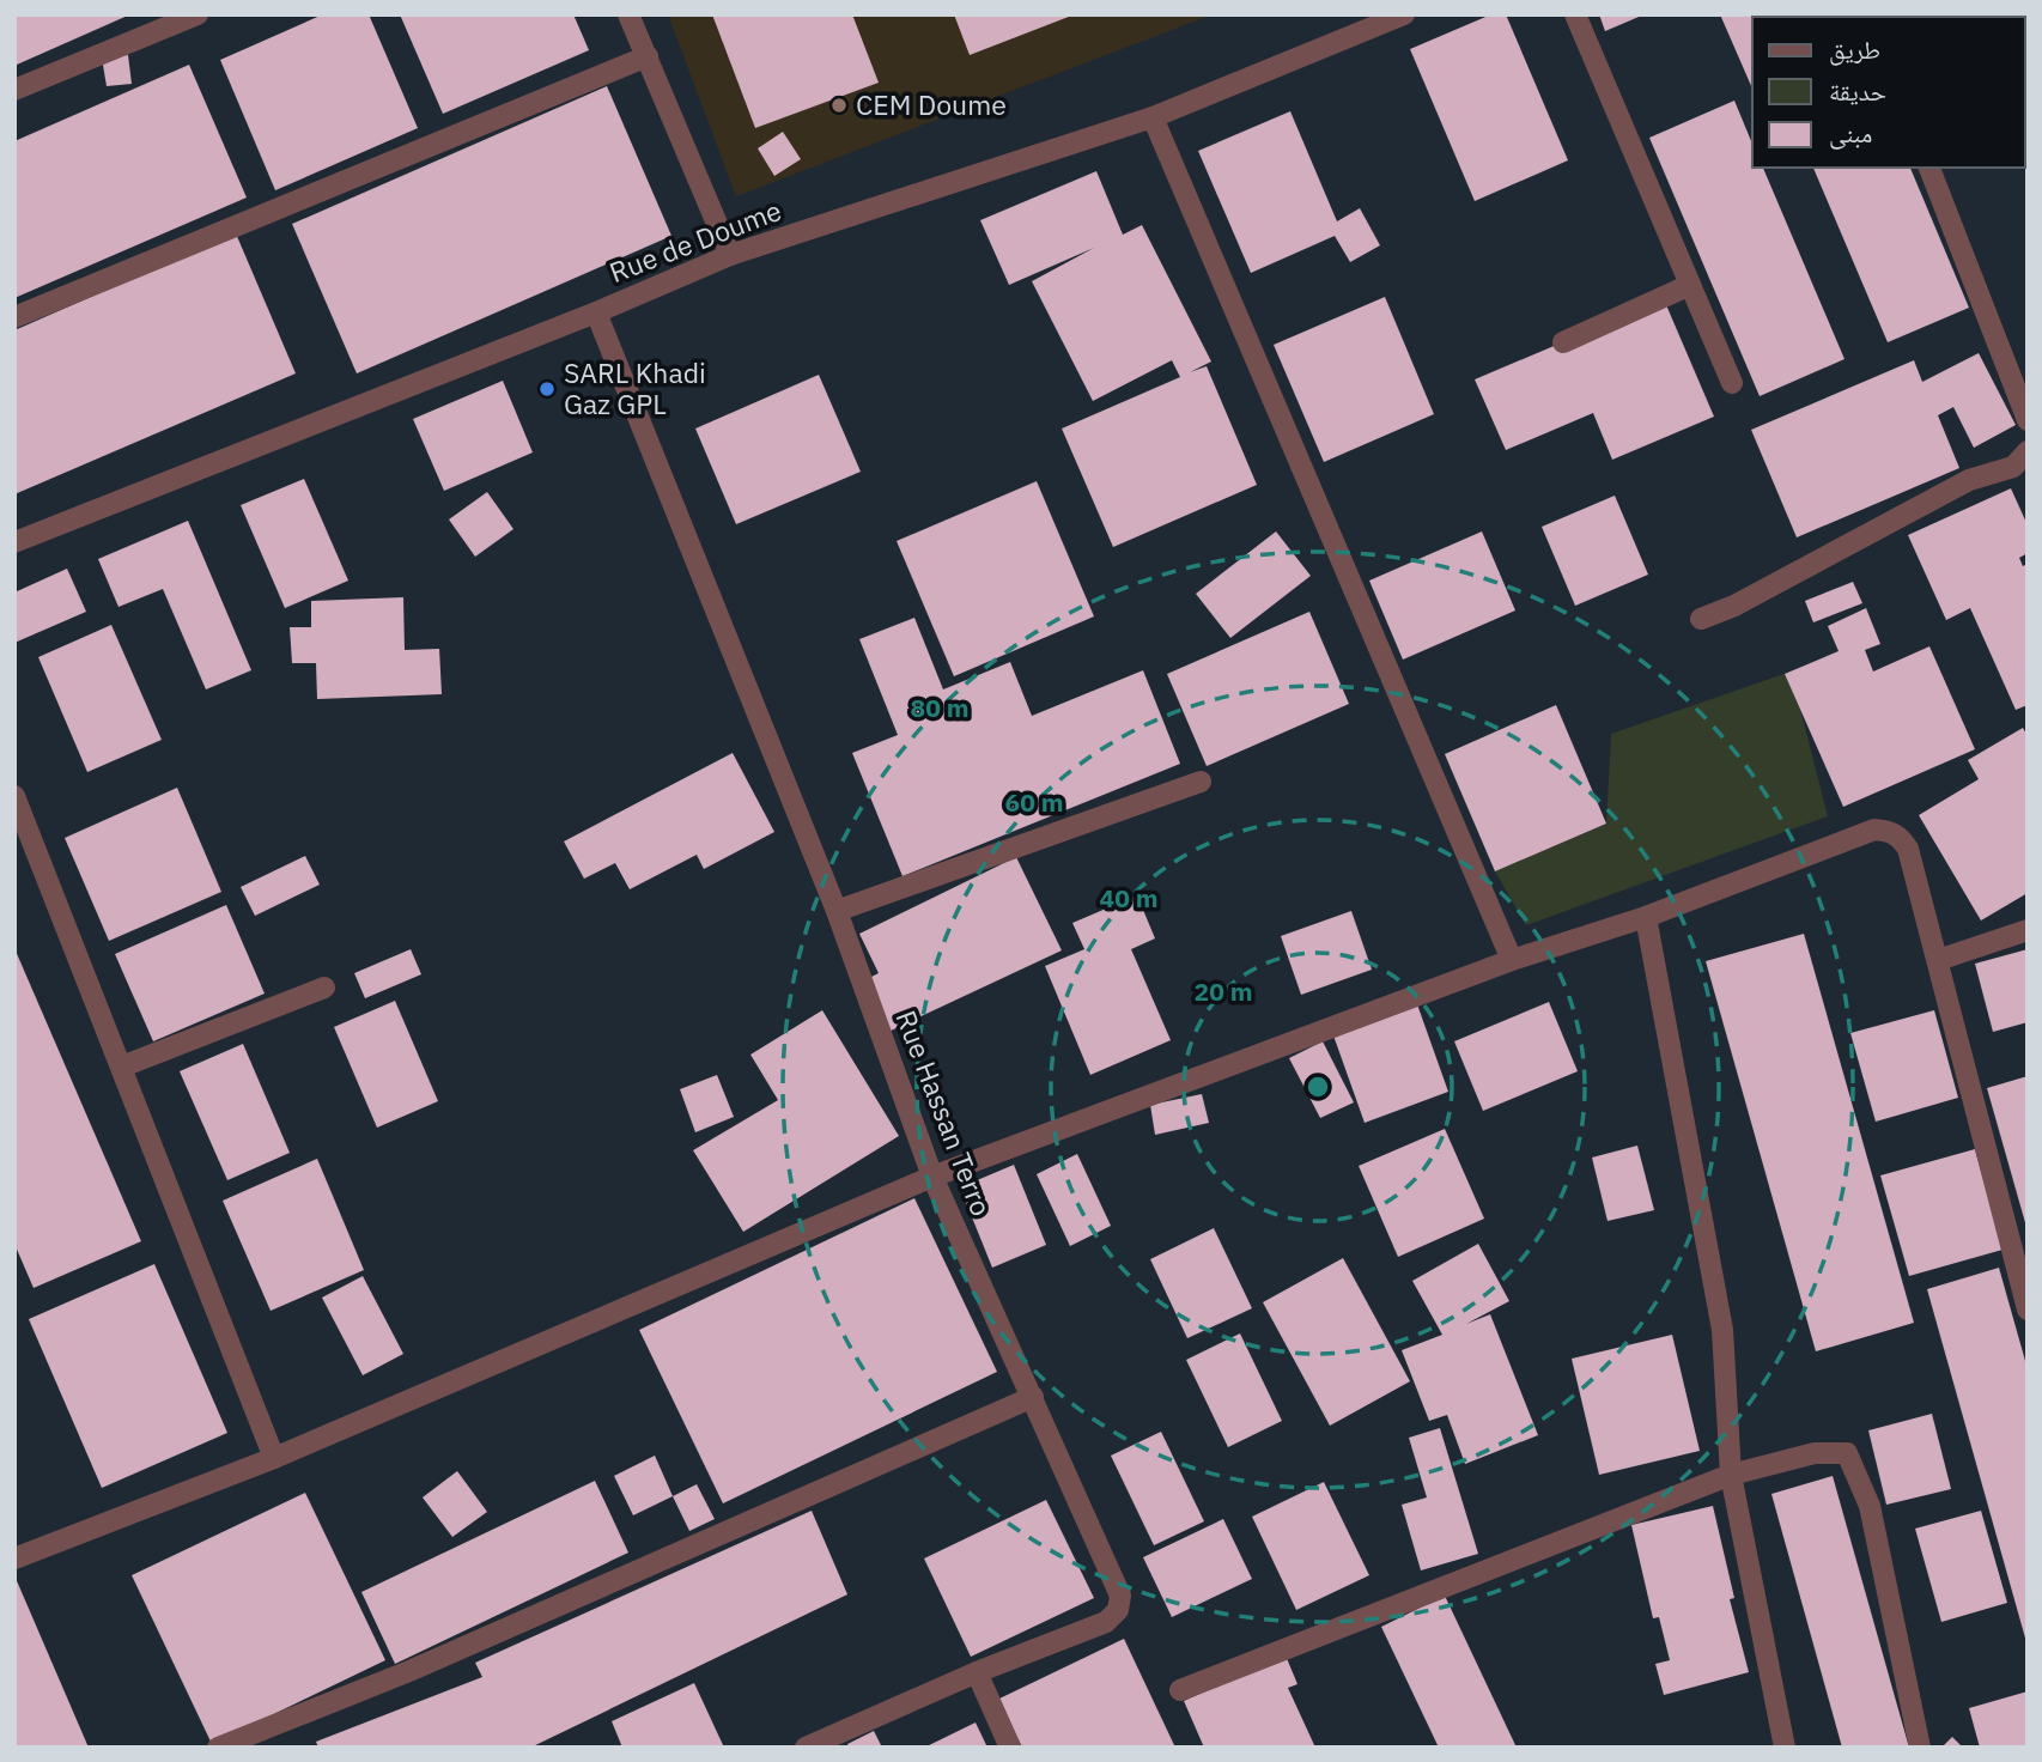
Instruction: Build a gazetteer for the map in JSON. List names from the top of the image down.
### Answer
{
  "streets": {
    "street": ["Rue de Doume", "Rue Hassan Terro"]
  },
  "crossings": [
    ["Rue de Doume", "Rue Hassan Terro"]
  ],
  "places": ["CEM Doume", "SARL Khadi Gaz GPL"],
  "legend": ["طريق", "حديقة", "مبنى"],
  "rings": [
    "80 m",
    "60 m",
    "40 m",
    "20 m"
  ]
}
